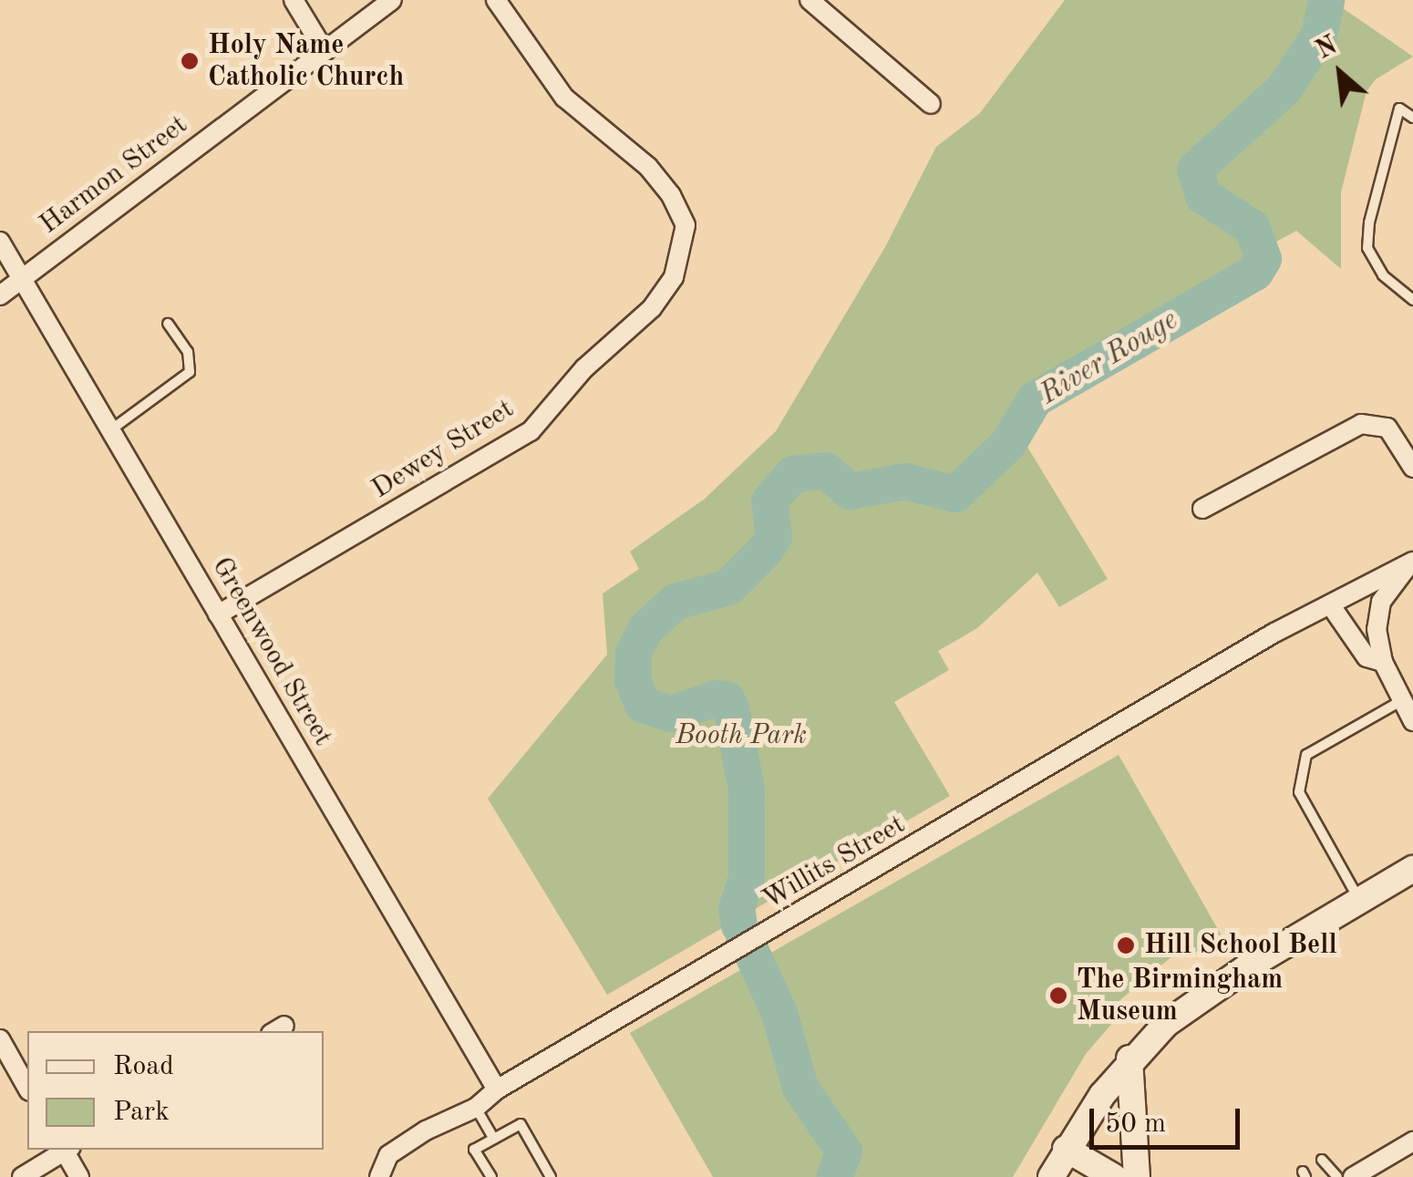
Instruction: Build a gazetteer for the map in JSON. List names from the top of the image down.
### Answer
{
  "streets": {
    "street": [
      "Harmon Street",
      "Dewey Street",
      "Greenwood Street",
      "Willits Street"
    ]
  },
  "crossings": [
    ["Harmon Street", "Greenwood Street"],
    ["Dewey Street", "Greenwood Street"],
    ["Greenwood Street", "Willits Street"]
  ],
  "water": ["River Rouge"],
  "parks": ["Booth Park"],
  "places": ["Holy Name Catholic Church", "Hill School Bell", "The Birmingham Museum"],
  "legend": ["Road", "Park"],
  "scale_bar": "50 m",
  "north": "top left"
}
